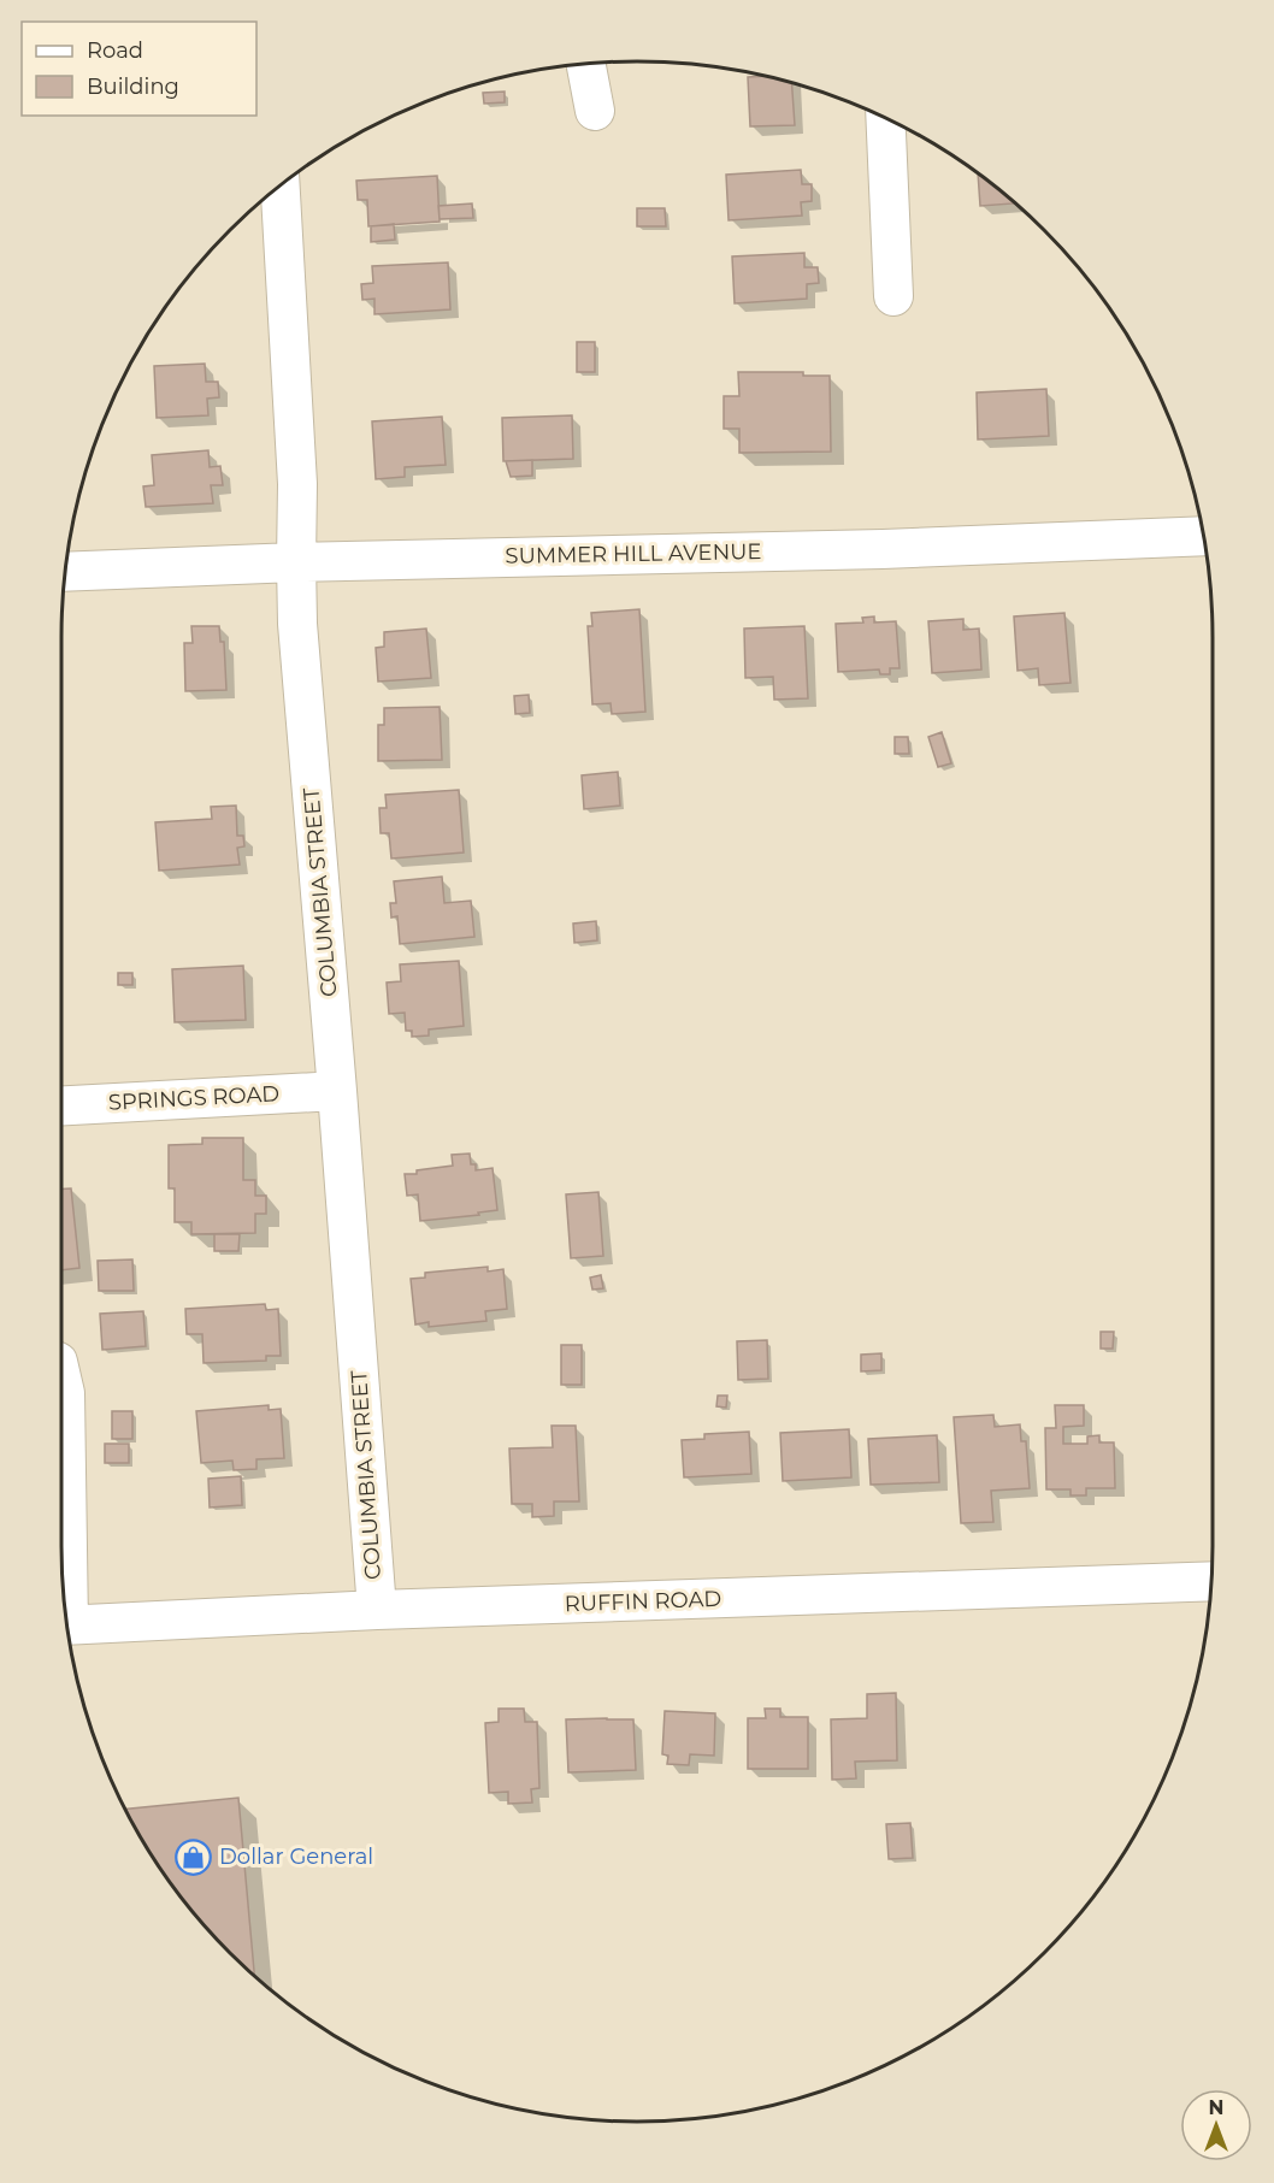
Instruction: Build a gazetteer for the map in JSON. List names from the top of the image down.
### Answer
{
  "streets": {
    "street": [
      "SUMMER HILL AVENUE",
      "COLUMBIA STREET",
      "SPRINGS ROAD",
      "RUFFIN ROAD"
    ]
  },
  "crossings": [
    ["SUMMER HILL AVENUE", "COLUMBIA STREET"],
    ["COLUMBIA STREET", "SPRINGS ROAD"],
    ["COLUMBIA STREET", "RUFFIN ROAD"]
  ],
  "places": {
    "shop": ["Dollar General"]
  },
  "legend": ["Road", "Building"],
  "north": "top"
}
